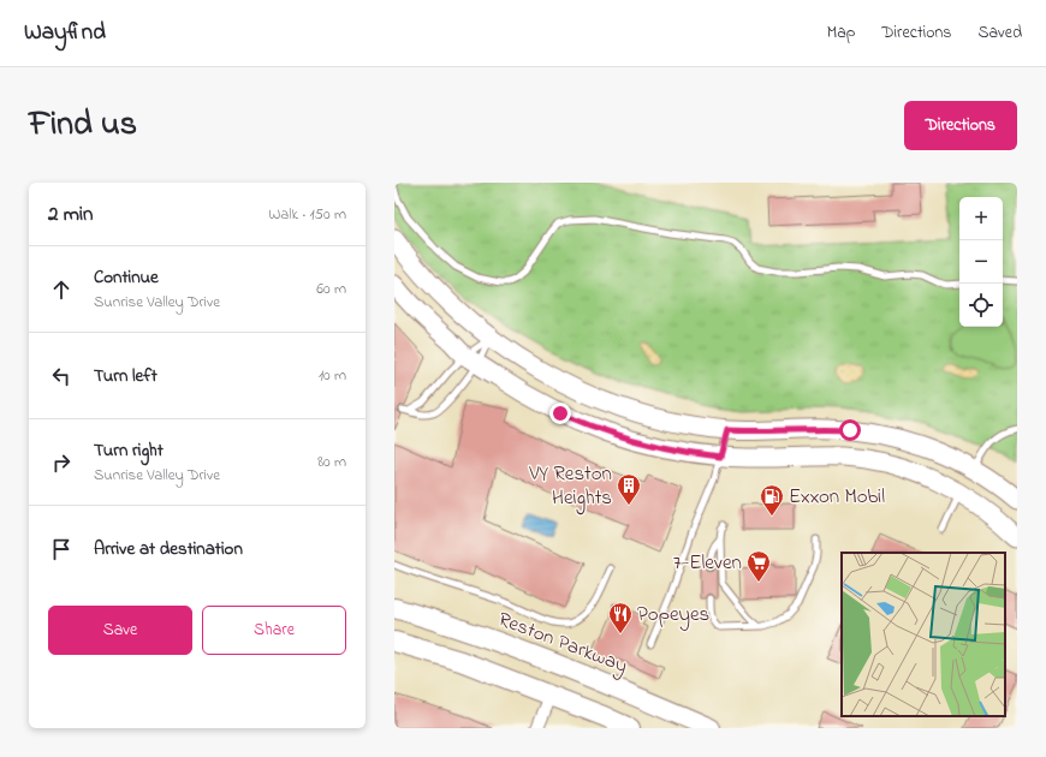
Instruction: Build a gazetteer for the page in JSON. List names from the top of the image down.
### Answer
{
  "streets": {
    "main road": ["Reston Parkway"]
  },
  "places": {
    "building": ["VY Reston Heights"],
    "fuel station": ["Exxon Mobil"],
    "supermarket": ["7-Eleven"],
    "restaurant": ["Popeyes"]
  },
  "page": {
    "header": "Wayfind",
    "nav": ["Map", "Directions", "Saved"],
    "title": "Find us",
    "buttons": [
      "Directions",
      ["Save", "Share"]
    ],
    "heading": ["2 min", "Walk · 150 m"],
    "map_buttons": ["+", "−"],
    "list": [
      ["Continue", "Sunrise Valley Drive", "60 m"],
      ["Turn left", "10 m"],
      ["Turn right", "Sunrise Valley Drive", "80 m"],
      "Arrive at destination"
    ]
  }
}
